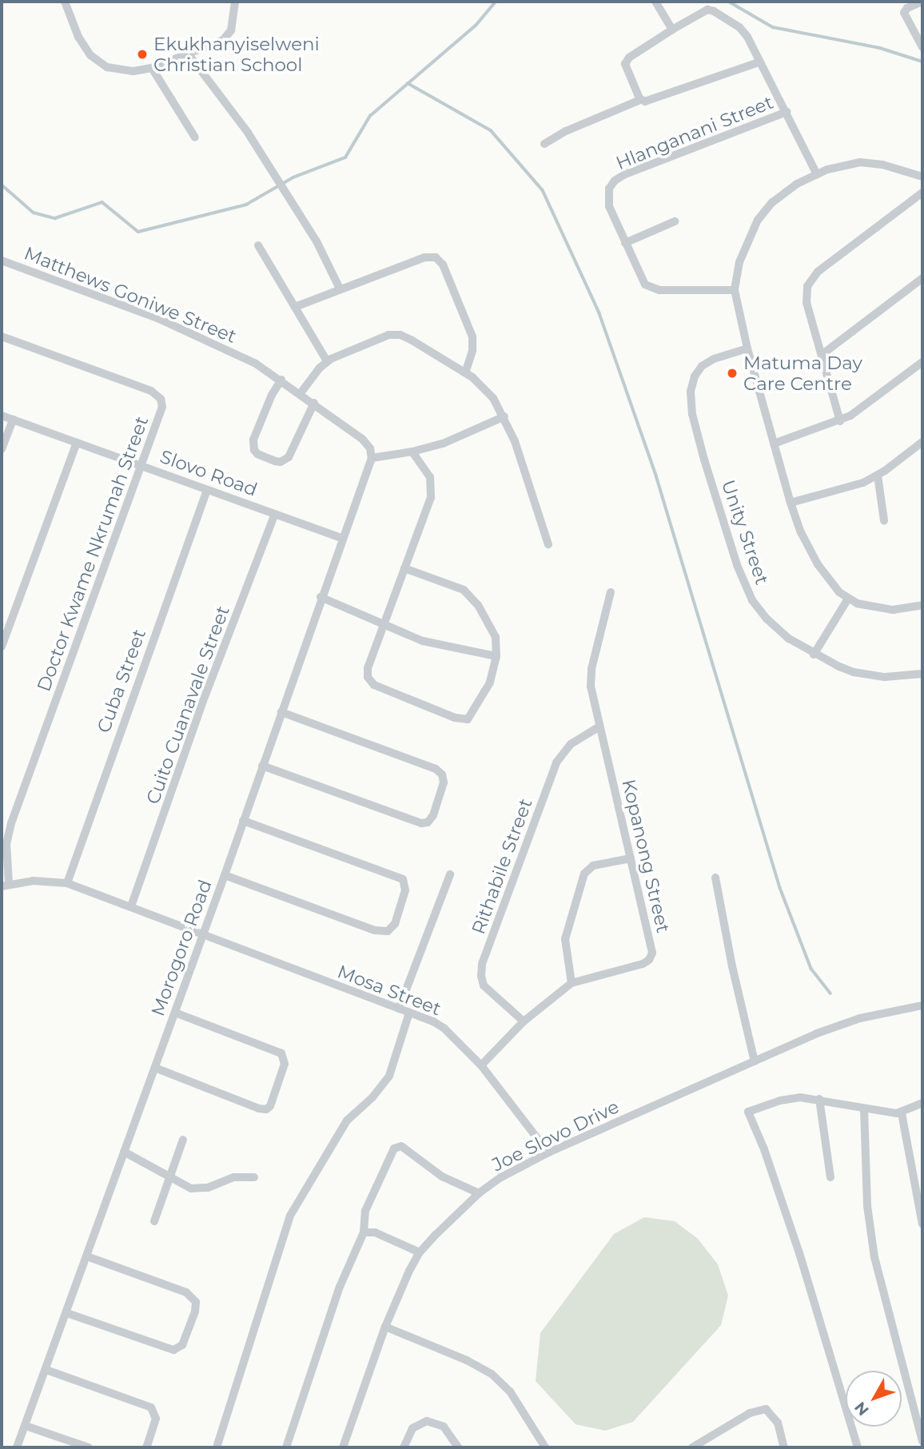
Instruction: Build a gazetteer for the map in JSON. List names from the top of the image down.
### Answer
{
  "streets": {
    "street": [
      "Hlanganani Street",
      "Matthews Goniwe Street",
      "Slovo Road",
      "Unity Street",
      "Doctor Kwame Nkrumah Street",
      "Cuba Street",
      "Cuito Cuanavale Street",
      "Kopanong Street",
      "Rithabile Street",
      "Morogoro Road",
      "Mosa Street",
      "Joe Slovo Drive"
    ]
  },
  "crossings": [
    ["Matthews Goniwe Street", "Morogoro Road"],
    ["Slovo Road", "Doctor Kwame Nkrumah Street"],
    ["Slovo Road", "Cuba Street"],
    ["Slovo Road", "Cuito Cuanavale Street"],
    ["Slovo Road", "Morogoro Road"],
    ["Doctor Kwame Nkrumah Street", "Mosa Street"],
    ["Cuba Street", "Mosa Street"],
    ["Cuito Cuanavale Street", "Mosa Street"],
    ["Kopanong Street", "Rithabile Street"],
    ["Kopanong Street", "Mosa Street"],
    ["Morogoro Road", "Mosa Street"],
    ["Mosa Street", "Joe Slovo Drive"]
  ],
  "places": ["Ekukhanyiselweni Christian School", "Matuma Day Care Centre"],
  "north": "bottom left"
}
